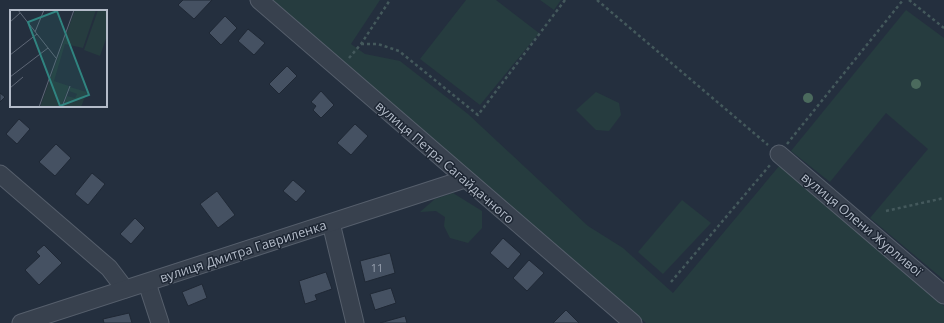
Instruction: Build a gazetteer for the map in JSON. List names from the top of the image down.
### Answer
{
  "streets": {
    "street": ["вулиця Петра Сагайдачного", "вулиця Олени Журливої", "вулиця Дмитра Гавриленка"]
  },
  "crossings": [
    ["вулиця Петра Сагайдачного", "вулиця Дмитра Гавриленка"]
  ],
  "house_numbers": ["11"]
}
